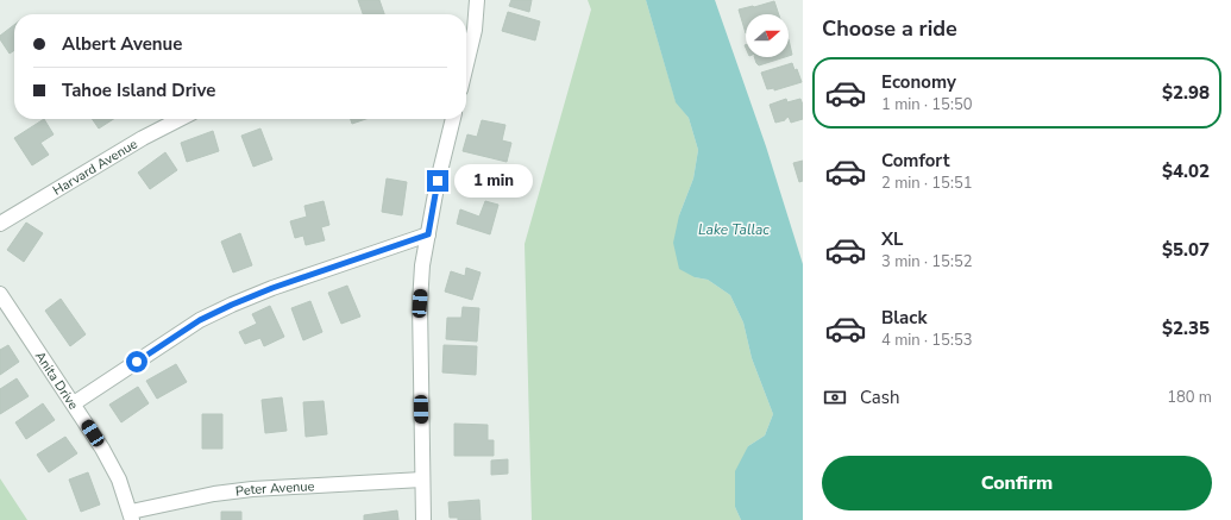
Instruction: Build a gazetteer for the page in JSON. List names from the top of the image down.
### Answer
{
  "streets": {
    "street": ["Harvard Avenue", "Anita Drive", "Peter Avenue"]
  },
  "crossings": [
    ["Anita Drive", "Peter Avenue"]
  ],
  "water": ["Lake Tallac"],
  "north": "right",
  "page": {
    "heading": "Choose a ride",
    "banner": ["Albert Avenue", "Tahoe Island Drive"],
    "list": [
      {
        "name": "Economy",
        "note": "1 min · 15:50",
        "value": "$2.98"
      },
      {
        "name": "Comfort",
        "note": "2 min · 15:51",
        "value": "$4.02"
      },
      {
        "name": "XL",
        "note": "3 min · 15:52",
        "value": "$5.07"
      },
      {
        "name": "Black",
        "note": "4 min · 15:53",
        "value": "$2.35"
      }
    ],
    "bubble": "1 min",
    "pay": ["Cash", "180 m"],
    "buttons": "Confirm"
  }
}
